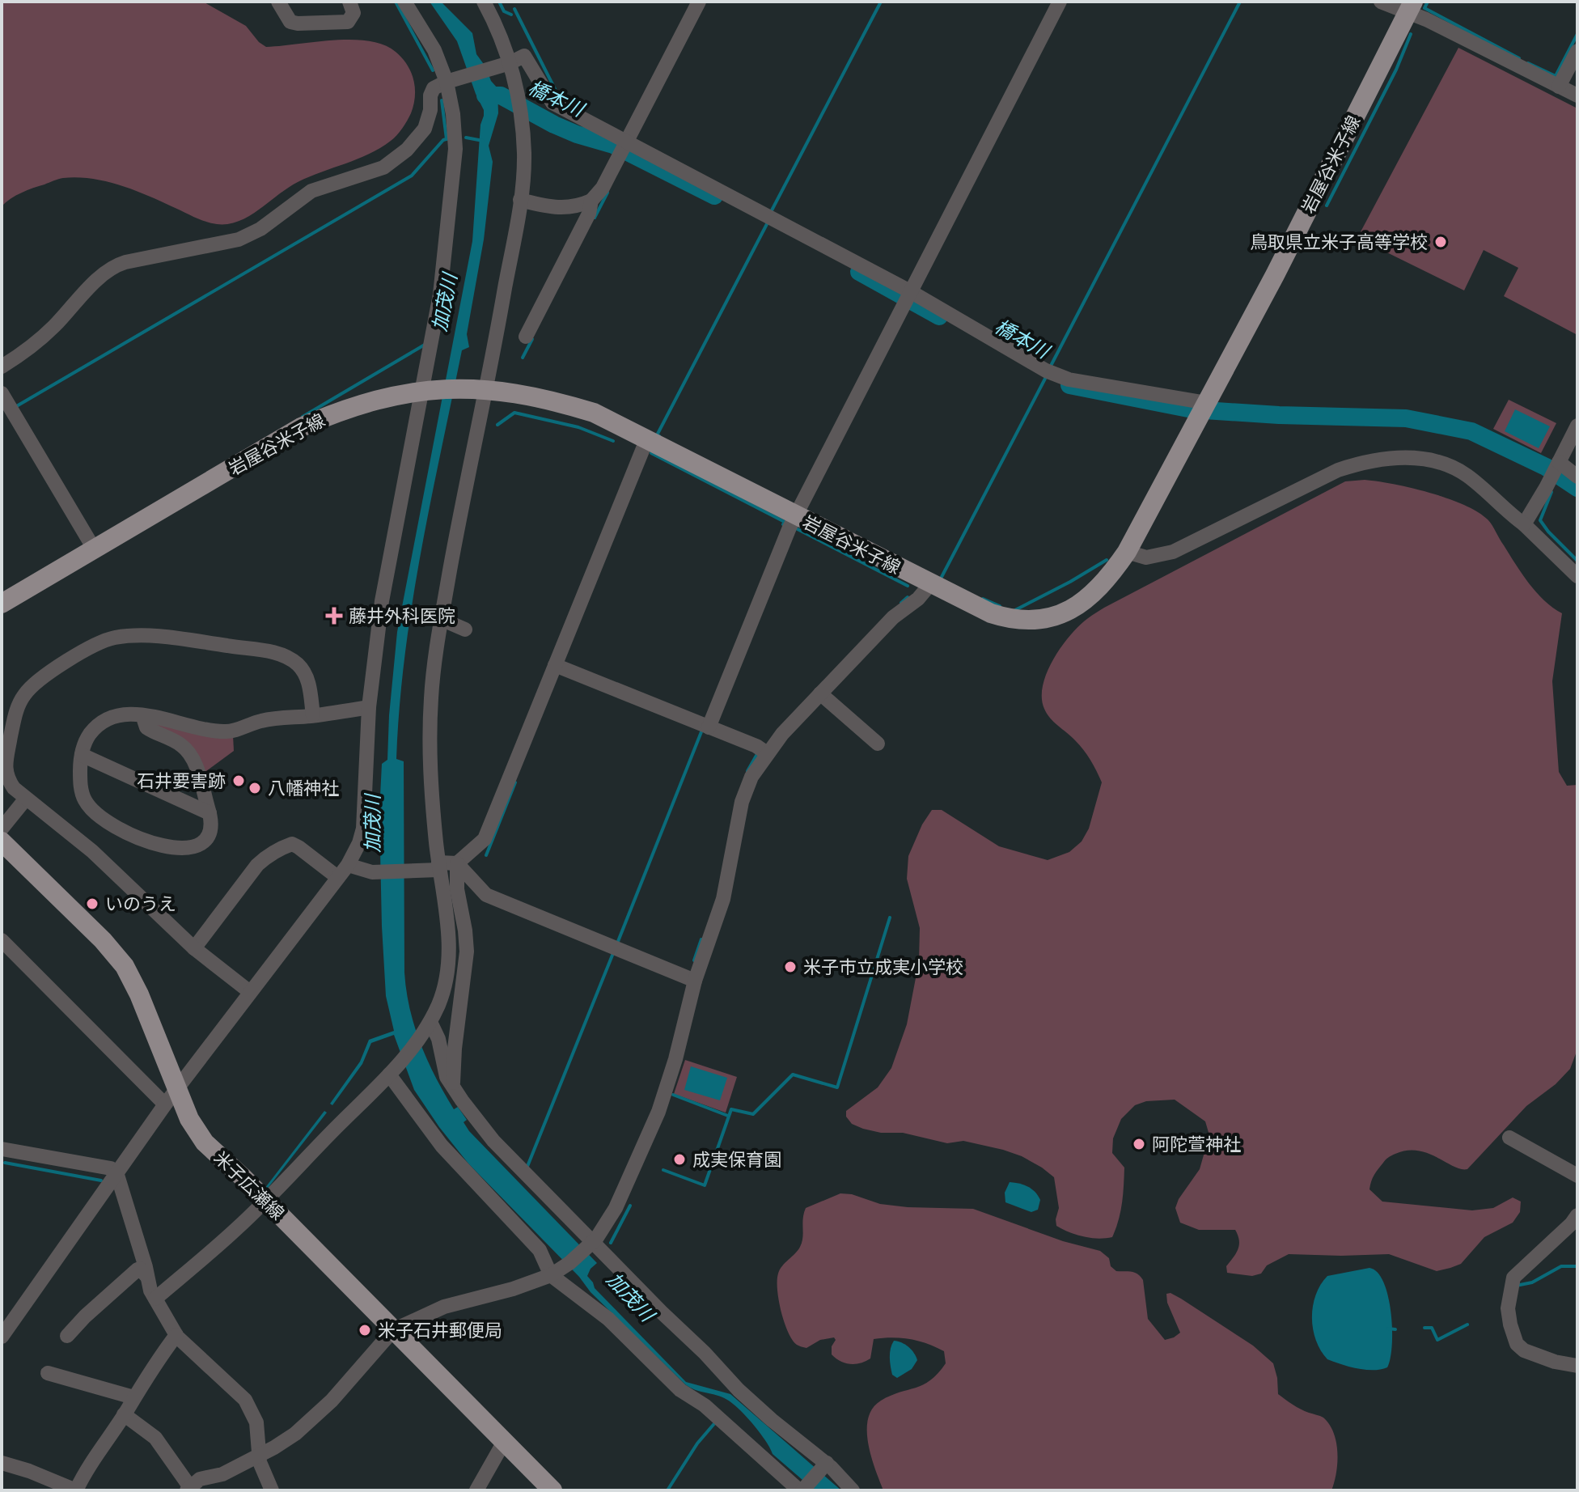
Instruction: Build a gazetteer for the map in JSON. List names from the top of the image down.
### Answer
{
  "streets": {
    "main road": ["岩屋谷米子線", "米子広瀬線"]
  },
  "water": ["橋本川", "加茂川"],
  "places": {
    "other": [
      "鳥取県立米子高等学校",
      "石井要害跡",
      "八幡神社",
      "いのうえ",
      "米子市立成実小学校",
      "阿陀萱神社",
      "成実保育園",
      "米子石井郵便局"
    ],
    "health": ["藤井外科医院"]
  }
}
